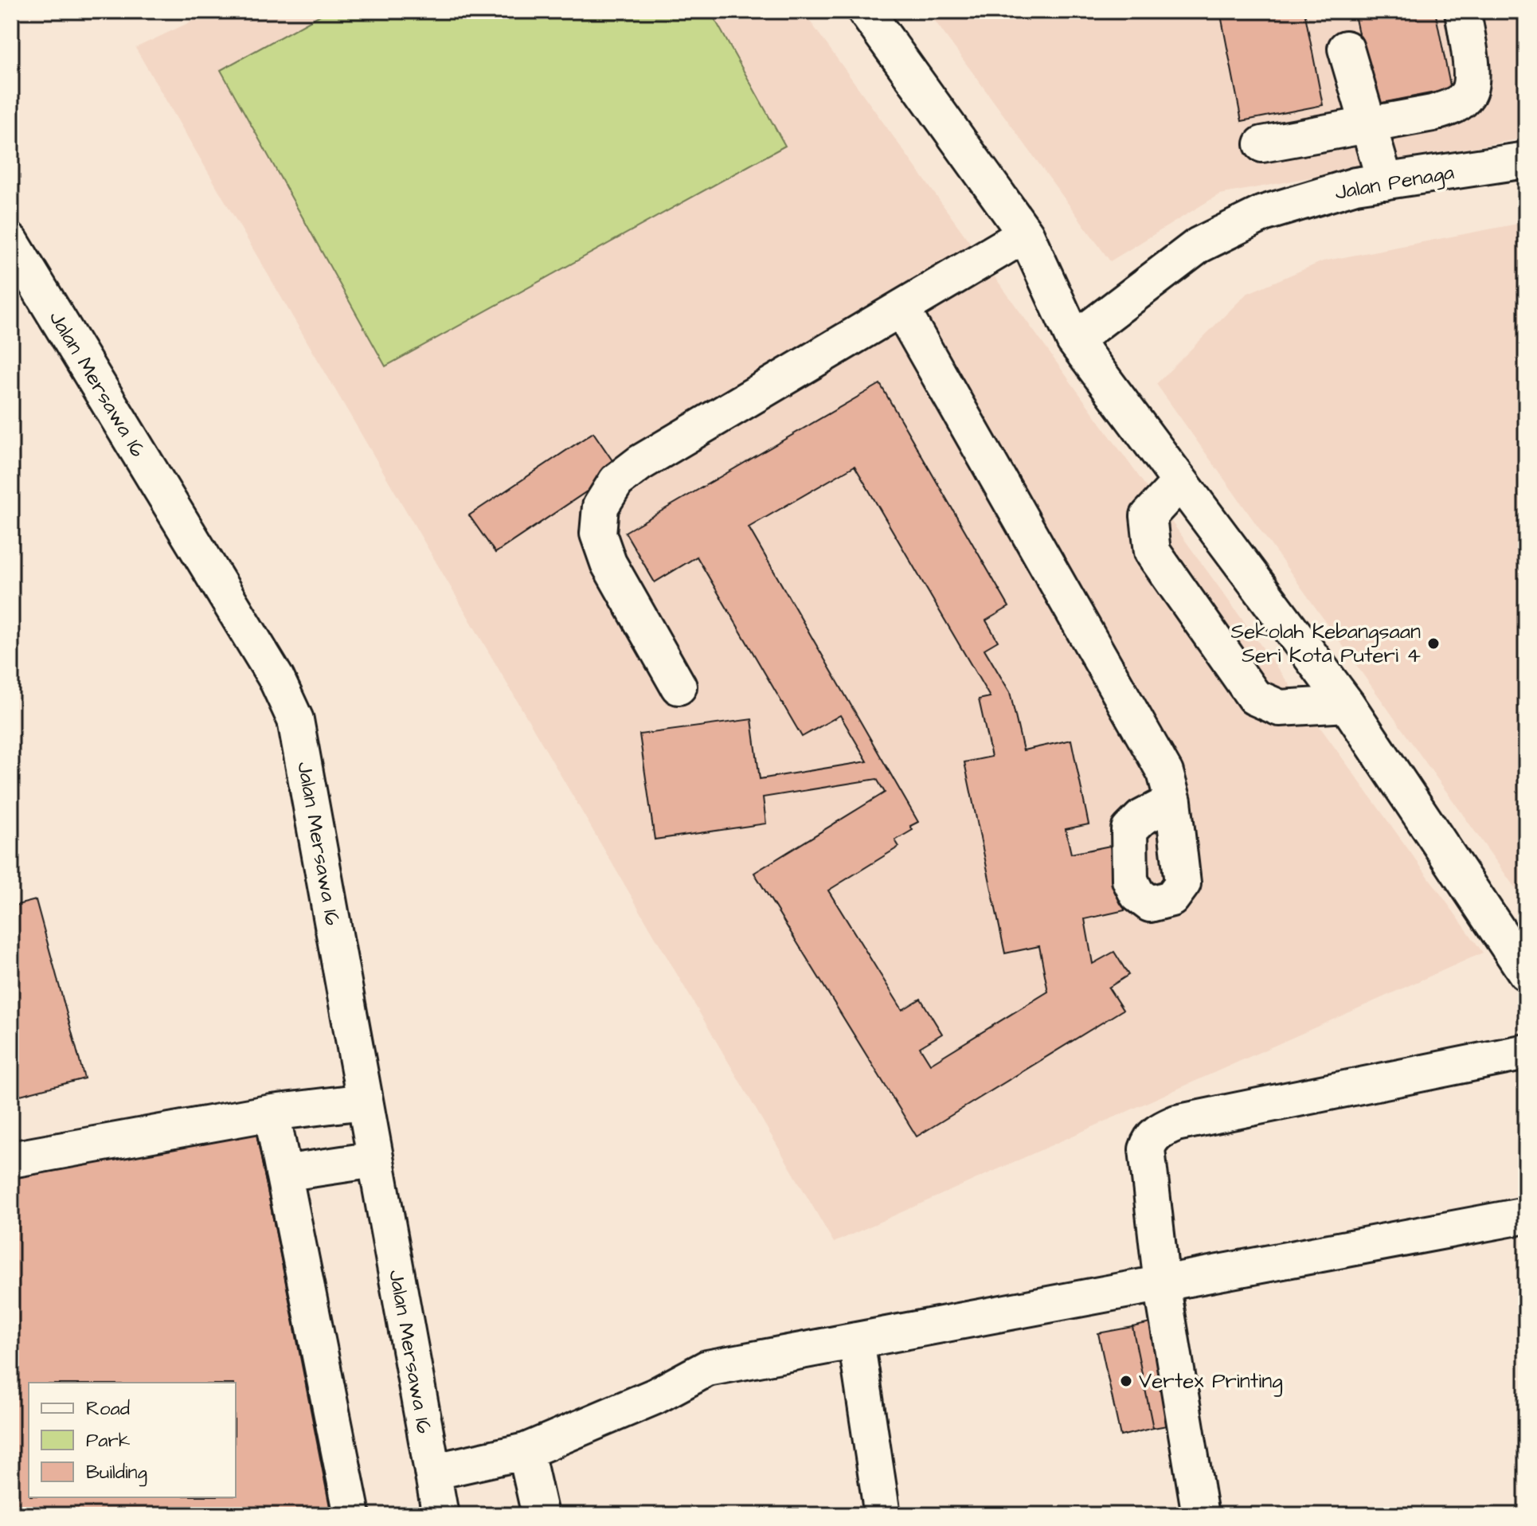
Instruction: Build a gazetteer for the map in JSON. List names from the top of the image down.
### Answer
{
  "streets": {
    "street": ["Jalan Penaga", "Jalan Mersawa 16"]
  },
  "places": ["Sekolah Kebangsaan Seri Kota Puteri 4", "Vertex Printing"],
  "legend": ["Road", "Park", "Building"]
}
